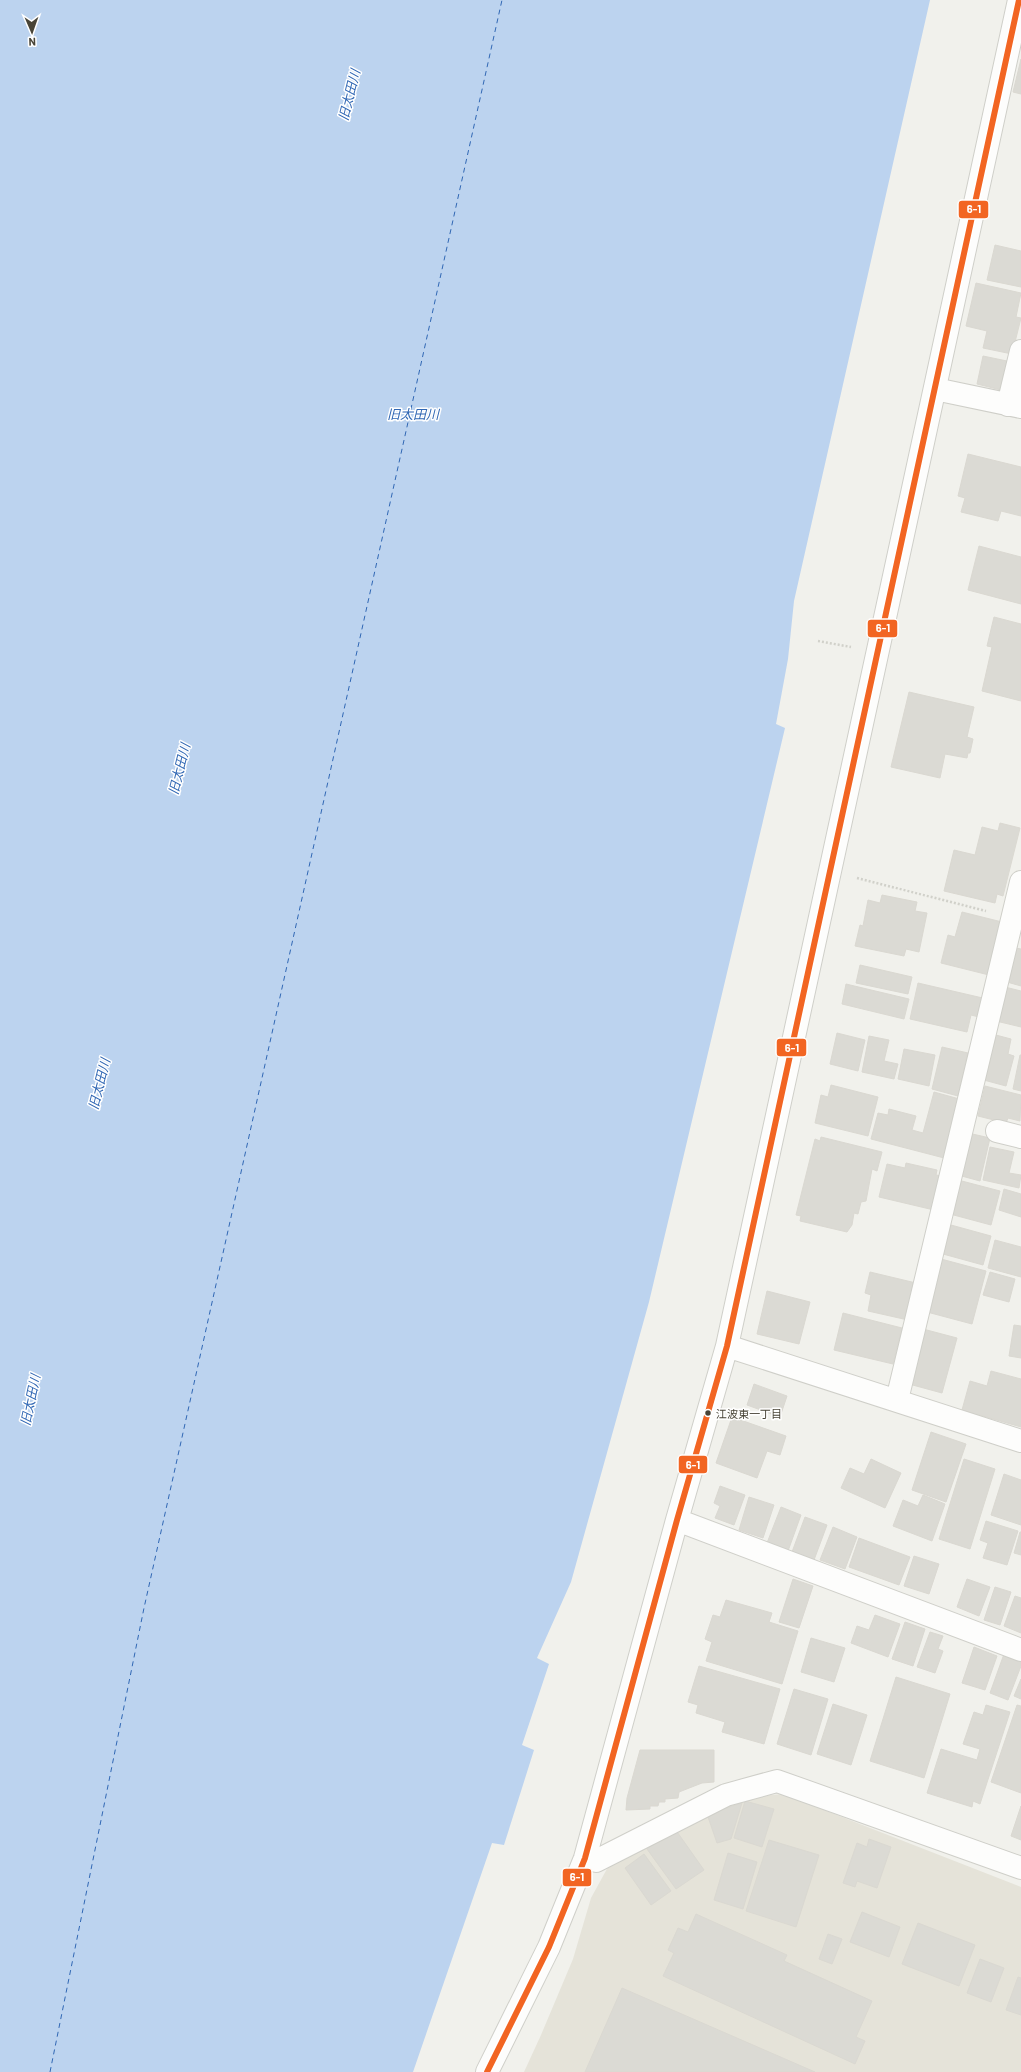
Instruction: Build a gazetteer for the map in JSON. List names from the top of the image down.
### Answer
{
  "water": ["旧太田川"],
  "places": ["江波東一丁目"],
  "lines": ["transit line 6-1"],
  "north": "bottom"
}
